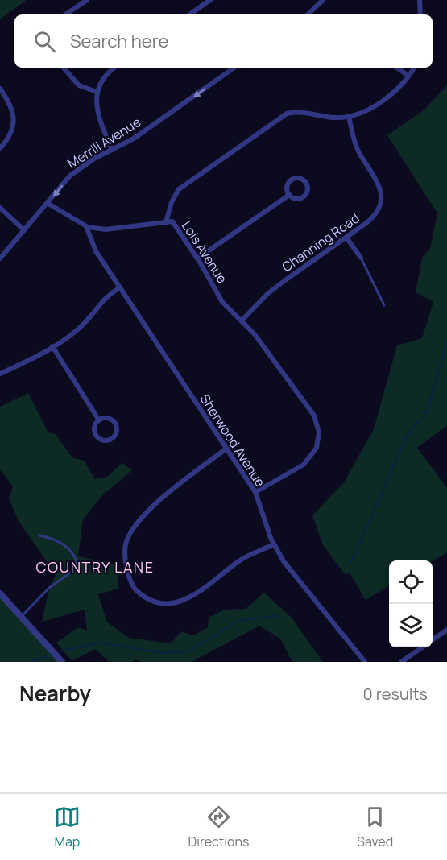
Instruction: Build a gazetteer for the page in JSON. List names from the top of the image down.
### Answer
{
  "streets": {
    "street": [
      "Merrill Avenue",
      "Channing Road",
      "Lois Avenue",
      "Sherwood Avenue"
    ]
  },
  "crossings": [
    ["Channing Road", "Lois Avenue"],
    ["Lois Avenue", "Sherwood Avenue"]
  ],
  "one_way": ["Merrill Avenue"],
  "districts": ["COUNTRY LANE"],
  "page": {
    "search": "Search here",
    "heading": ["Nearby", "0 results"],
    "nav": ["Map", "Directions", "Saved"]
  }
}
